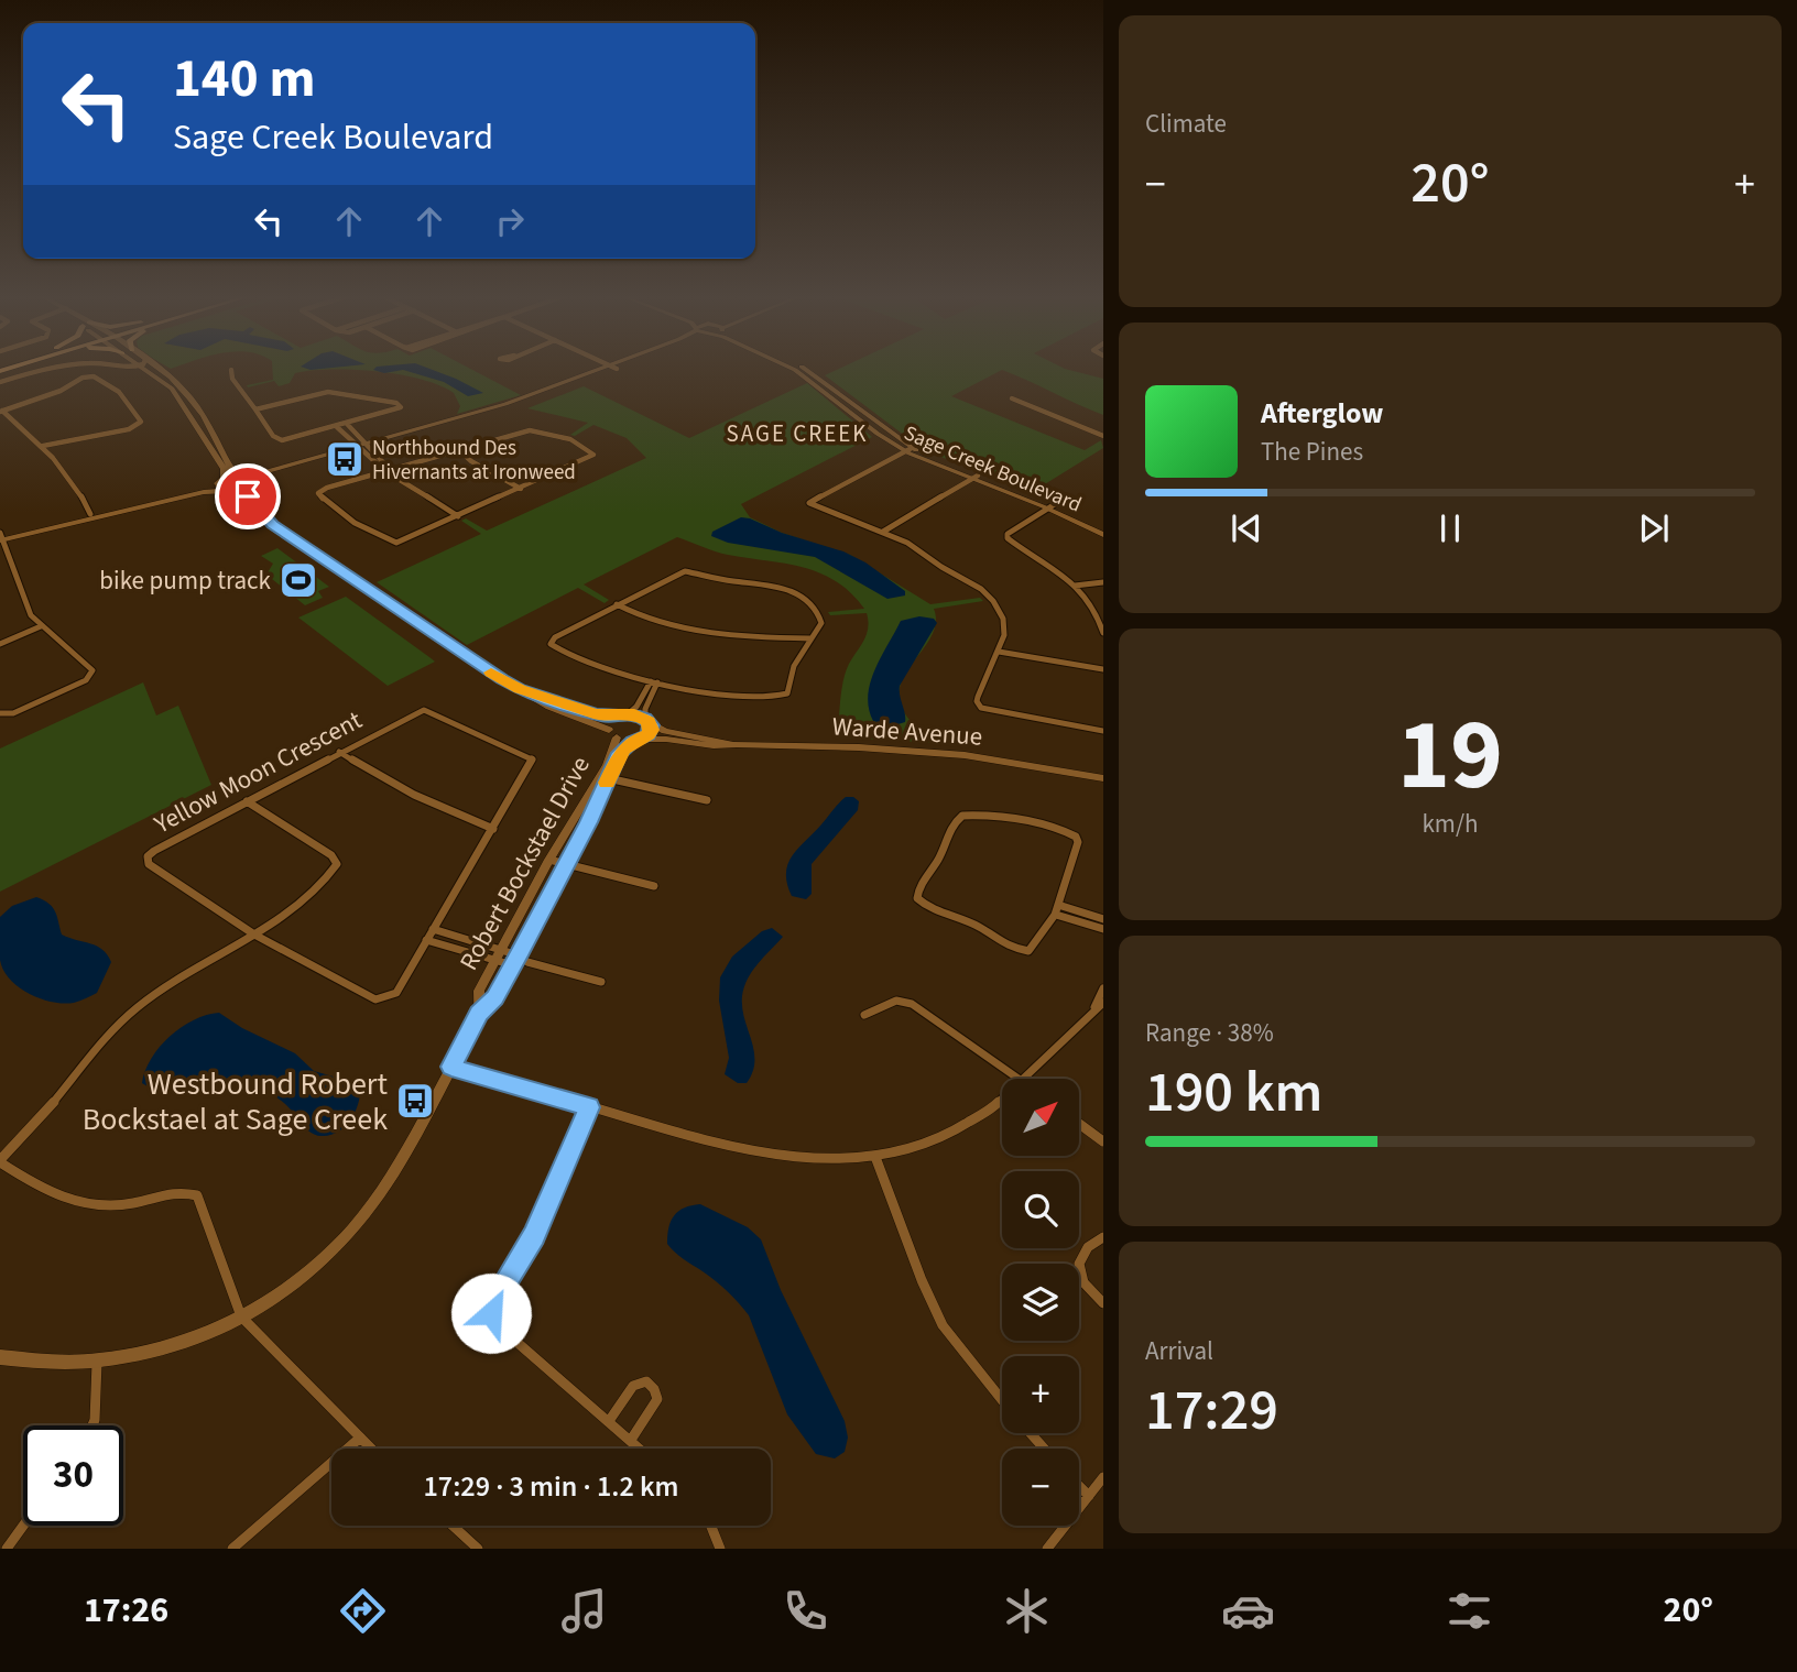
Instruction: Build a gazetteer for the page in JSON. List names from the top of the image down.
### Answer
{
  "streets": {
    "street": [
      "Sage Creek Boulevard",
      "Warde Avenue",
      "Yellow Moon Crescent",
      "Robert Bockstael Drive"
    ]
  },
  "crossings": [
    ["Warde Avenue", "Robert Bockstael Drive"]
  ],
  "districts": ["SAGE CREEK"],
  "places": {
    "bus stop": ["Northbound Des Hivernants at Ironweed", "Westbound Robert Bockstael at Sage Creek"],
    "sports": ["bike pump track"]
  },
  "north": "top right",
  "page": {
    "tile": [
      "Climate",
      ["19", "km/h"],
      ["Range · 38%", "190 km"],
      ["Arrival", "17:29"]
    ],
    "turn": ["140 m", "Sage Creek Boulevard"],
    "heat": ["−", "20°", "+"],
    "song": ["Afterglow", "The Pines"],
    "map_buttons": ["+", "−"],
    "limit": "30",
    "trip": "17:29 · 3 min · 1.2 km",
    "tabs": ["17:26", "20°"]
  }
}
